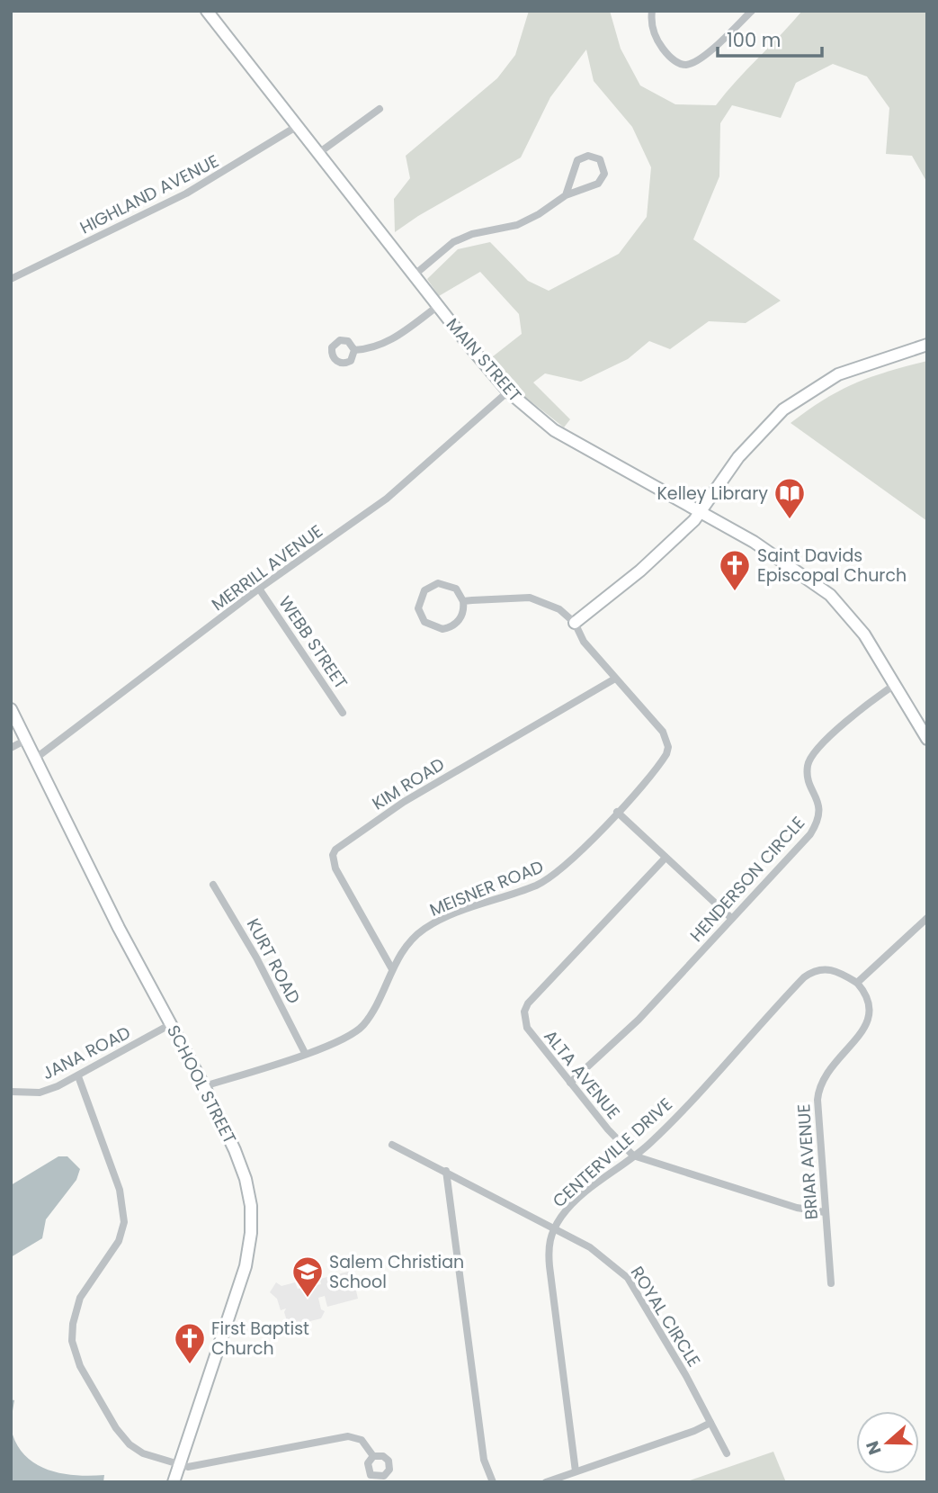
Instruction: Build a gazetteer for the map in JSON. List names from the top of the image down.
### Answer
{
  "streets": {
    "street": [
      "HIGHLAND AVENUE",
      "MAIN STREET",
      "MERRILL AVENUE",
      "WEBB STREET",
      "KIM ROAD",
      "HENDERSON CIRCLE",
      "MEISNER ROAD",
      "KURT ROAD",
      "JANA ROAD",
      "ALTA AVENUE",
      "SCHOOL STREET",
      "CENTERVILLE DRIVE",
      "BRIAR AVENUE",
      "ROYAL CIRCLE"
    ]
  },
  "crossings": [
    ["HIGHLAND AVENUE", "MAIN STREET"],
    ["MAIN STREET", "MERRILL AVENUE"],
    ["MAIN STREET", "HENDERSON CIRCLE"],
    ["MERRILL AVENUE", "WEBB STREET"],
    ["MERRILL AVENUE", "SCHOOL STREET"],
    ["KIM ROAD", "MEISNER ROAD"],
    ["HENDERSON CIRCLE", "ALTA AVENUE"],
    ["MEISNER ROAD", "KURT ROAD"],
    ["MEISNER ROAD", "SCHOOL STREET"],
    ["JANA ROAD", "SCHOOL STREET"],
    ["ALTA AVENUE", "CENTERVILLE DRIVE"],
    ["CENTERVILLE DRIVE", "BRIAR AVENUE"],
    ["CENTERVILLE DRIVE", "ROYAL CIRCLE"]
  ],
  "places": {
    "library": ["Kelley Library"],
    "church": ["Saint Davids Episcopal Church", "First Baptist Church"],
    "school or university": ["Salem Christian School"]
  },
  "scale_bar": "100 m",
  "north": "left"
}
